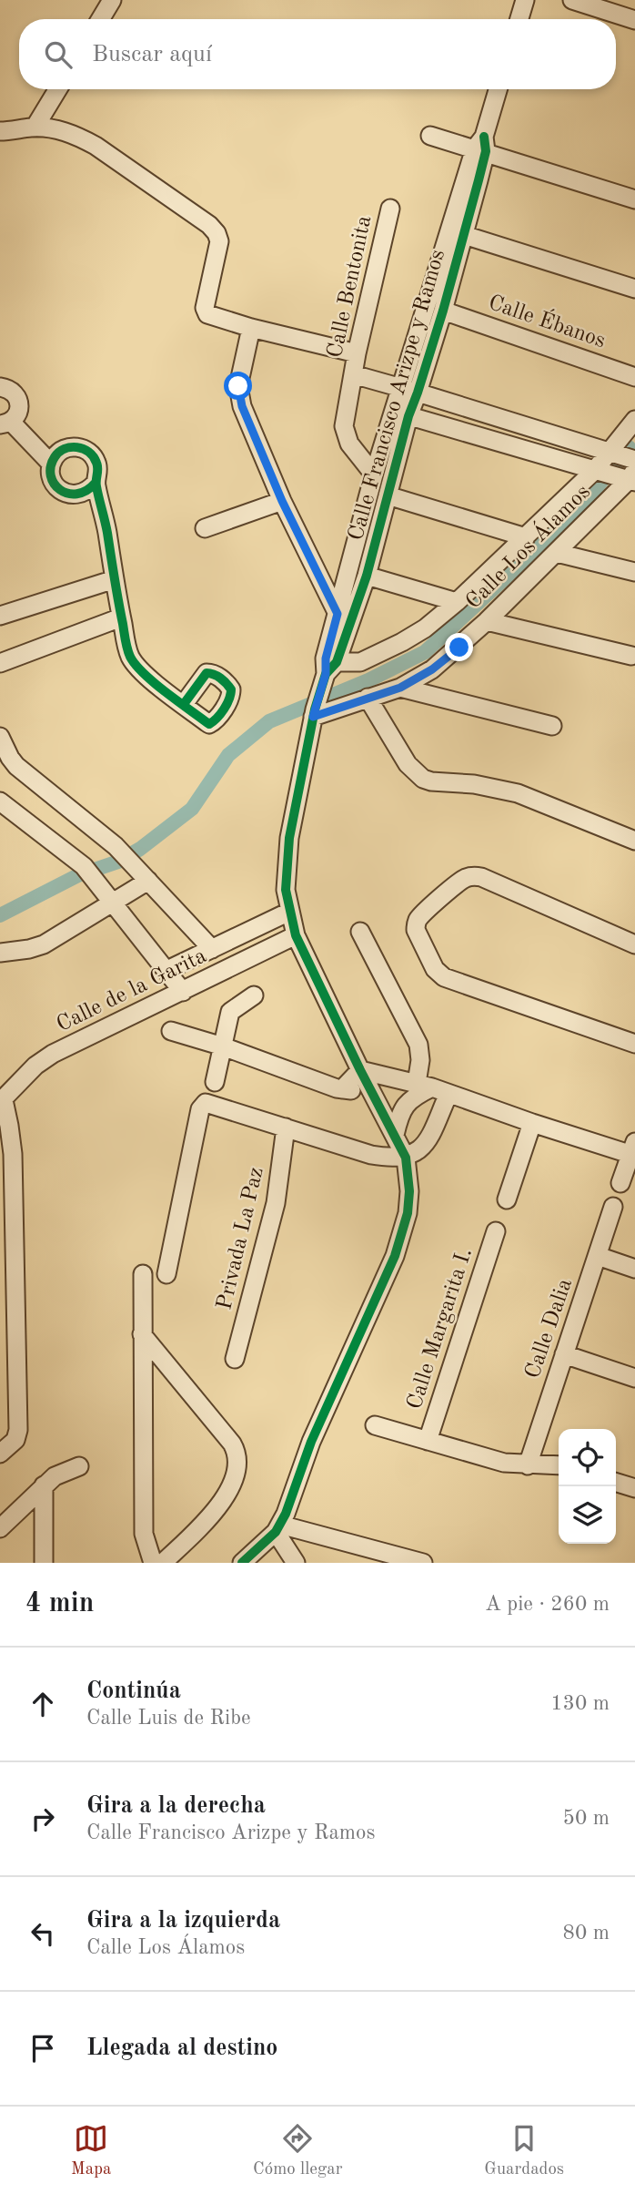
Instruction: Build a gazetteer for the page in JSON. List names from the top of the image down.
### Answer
{
  "streets": {
    "street": [
      "Calle Bentonita",
      "Calle Ébanos",
      "Calle Francisco Arizpe y Ramos",
      "Calle Los Álamos",
      "Calle de la Garita",
      "Privada La Paz",
      "Calle Margarita I.",
      "Calle Dalia"
    ]
  },
  "crossings": [
    ["Calle Bentonita", "Calle Francisco Arizpe y Ramos"],
    ["Calle Ébanos", "Calle Francisco Arizpe y Ramos"],
    ["Calle Francisco Arizpe y Ramos", "Calle Los Álamos"],
    ["Calle Francisco Arizpe y Ramos", "Calle de la Garita"]
  ],
  "page": {
    "search": "Buscar aquí",
    "heading": ["4 min", "A pie · 260 m"],
    "list": [
      ["Continúa", "Calle Luis de Ribe", "130 m"],
      ["Gira a la derecha", "Calle Francisco Arizpe y Ramos", "50 m"],
      ["Gira a la izquierda", "Calle Los Álamos", "80 m"],
      "Llegada al destino"
    ],
    "nav": ["Mapa", "Cómo llegar", "Guardados"]
  }
}
